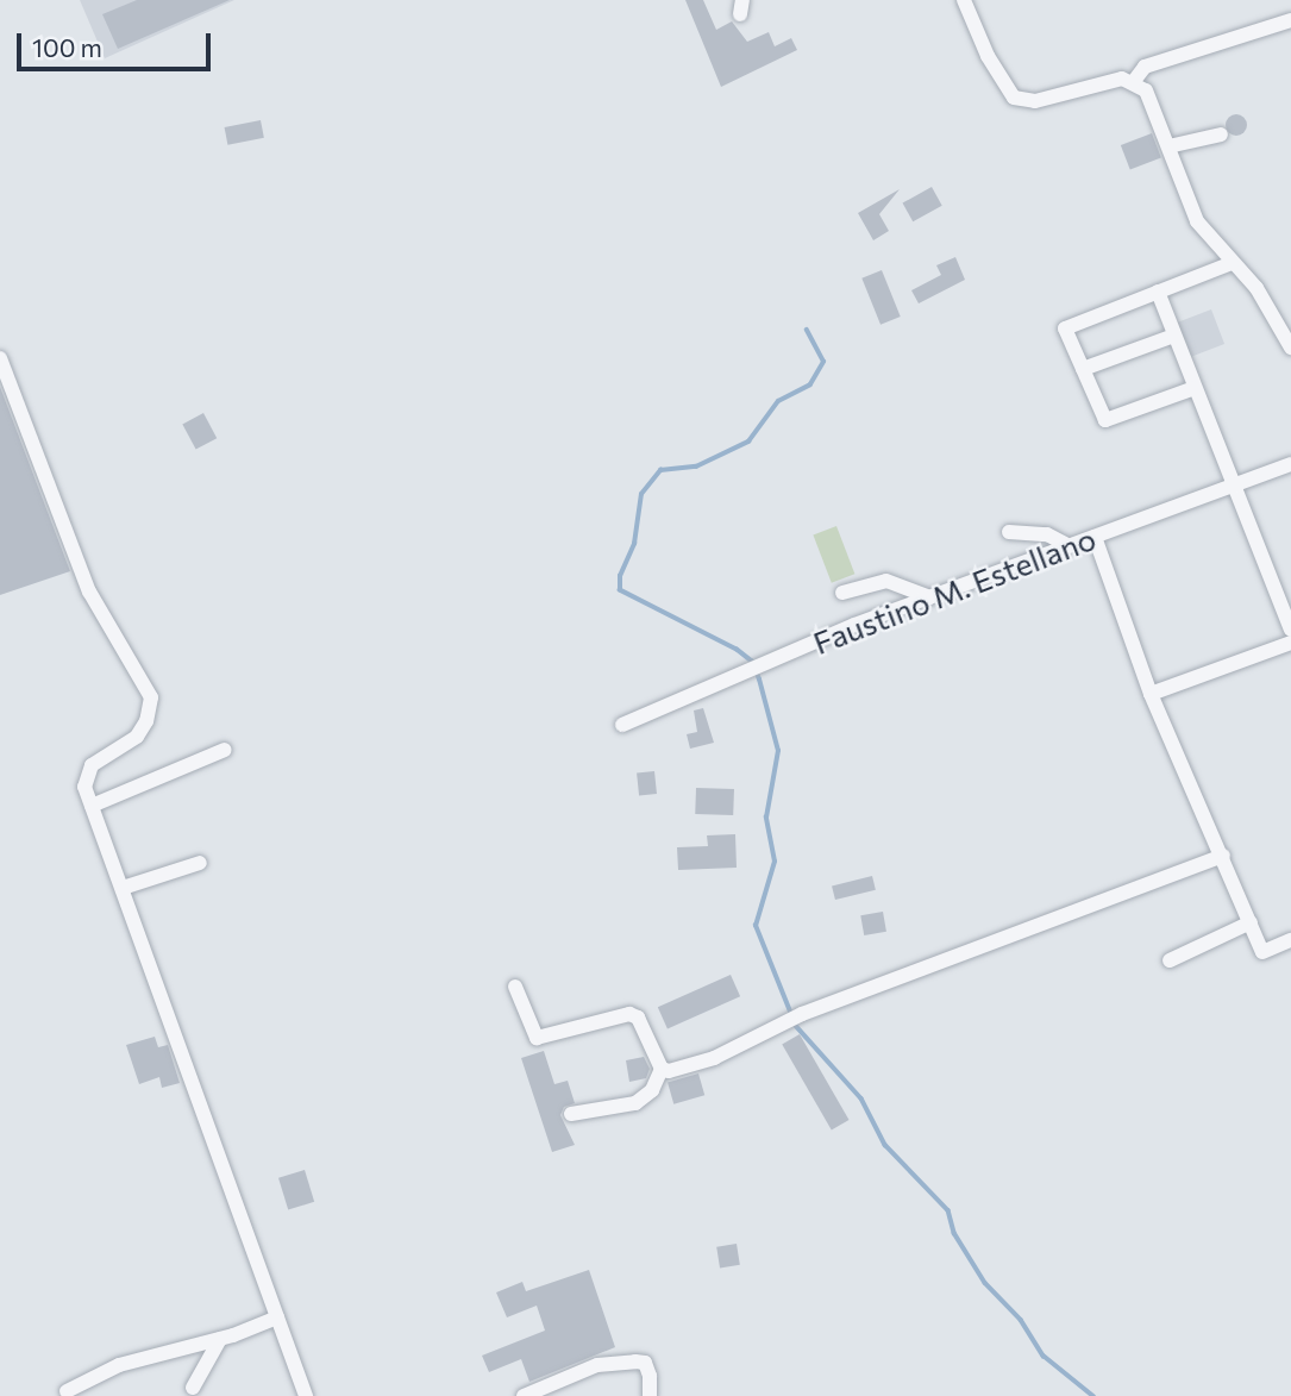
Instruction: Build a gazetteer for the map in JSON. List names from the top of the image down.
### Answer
{
  "streets": {
    "street": ["Faustino M. Estellano"]
  },
  "scale_bar": "100 m"
}
